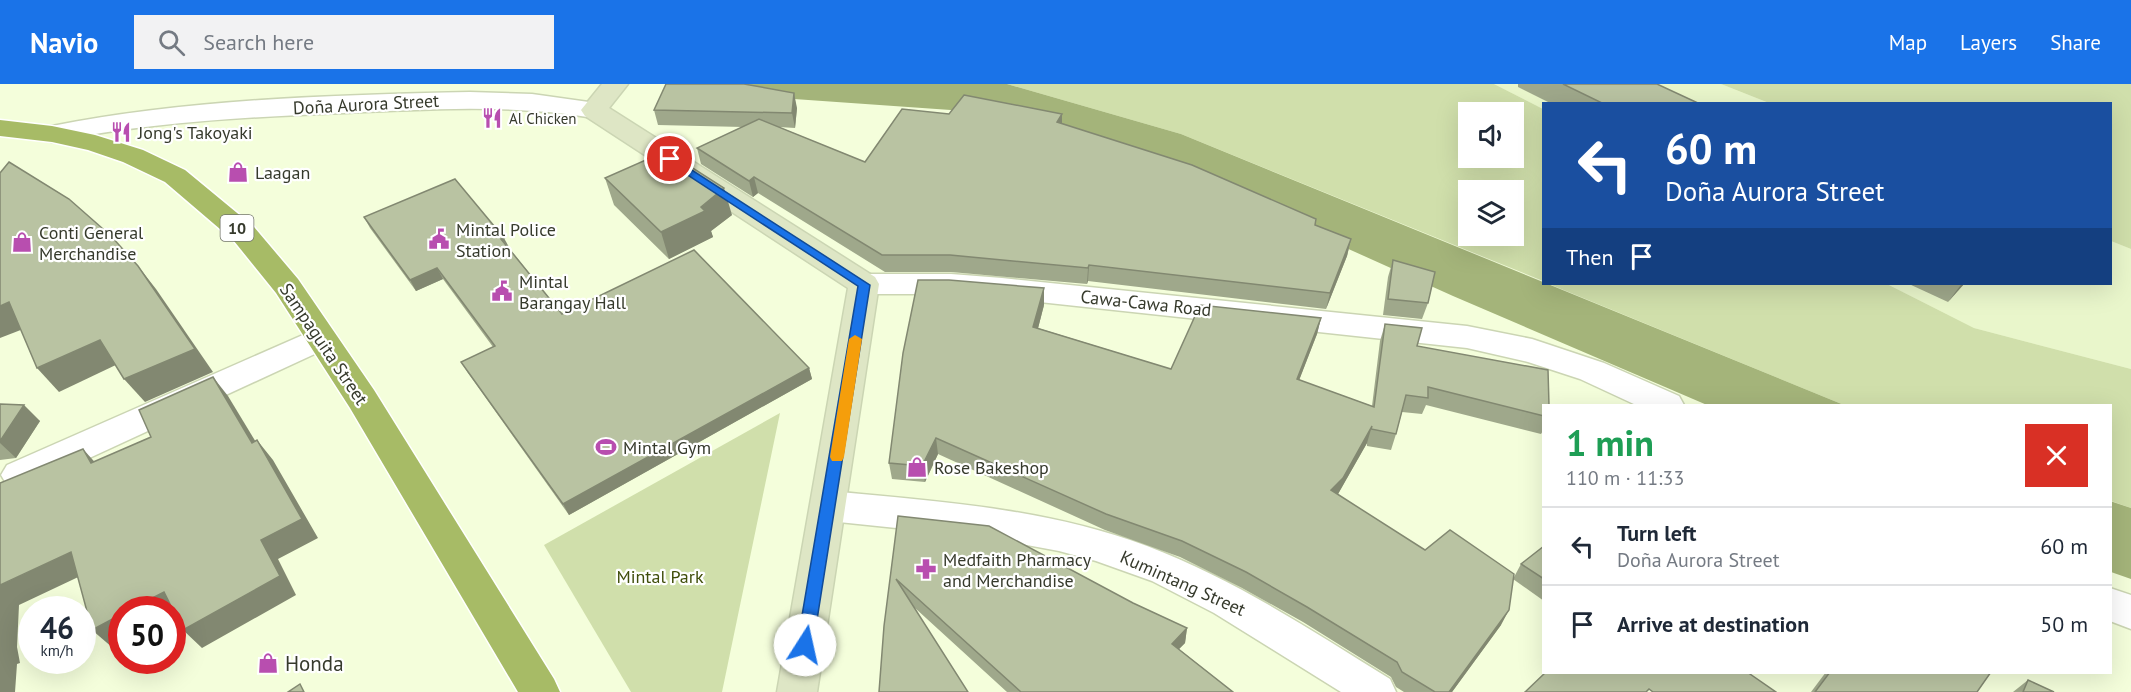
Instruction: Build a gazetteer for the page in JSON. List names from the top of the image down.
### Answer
{
  "streets": {
    "highway": ["10", "Sampaguita Street"],
    "main road": ["Doña Aurora Street"],
    "street": ["Cawa-Cawa Road", "Kumintang Street"]
  },
  "crossings": [
    ["Doña Aurora Street", "Cawa-Cawa Road"],
    ["Doña Aurora Street", "Sampaguita Street"]
  ],
  "parks": ["Mintal Park"],
  "places": {
    "restaurant": ["Al Chicken", "Jong's Takoyaki"],
    "shop": [
      "Laagan",
      "Conti General Merchandise",
      "Rose Bakeshop",
      "Honda"
    ],
    "public building": ["Mintal Police Station", "Mintal Barangay Hall"],
    "sports": ["Mintal Gym"],
    "pharmacy": ["Medfaith Pharmacy and Merchandise"]
  },
  "page": {
    "header": "Navio",
    "search": "Search here",
    "nav": ["Map", "Layers", "Share"],
    "turn": ["60 m", "Doña Aurora Street"],
    "then": "Then",
    "heading": ["1 min", "110 m · 11:33"],
    "list": [
      {
        "name": "Turn left",
        "note": "Doña Aurora Street",
        "value": "60 m"
      },
      {
        "name": "Arrive at destination",
        "value": "50 m"
      }
    ],
    "speed": "46 km/h",
    "limit": "50"
  }
}
